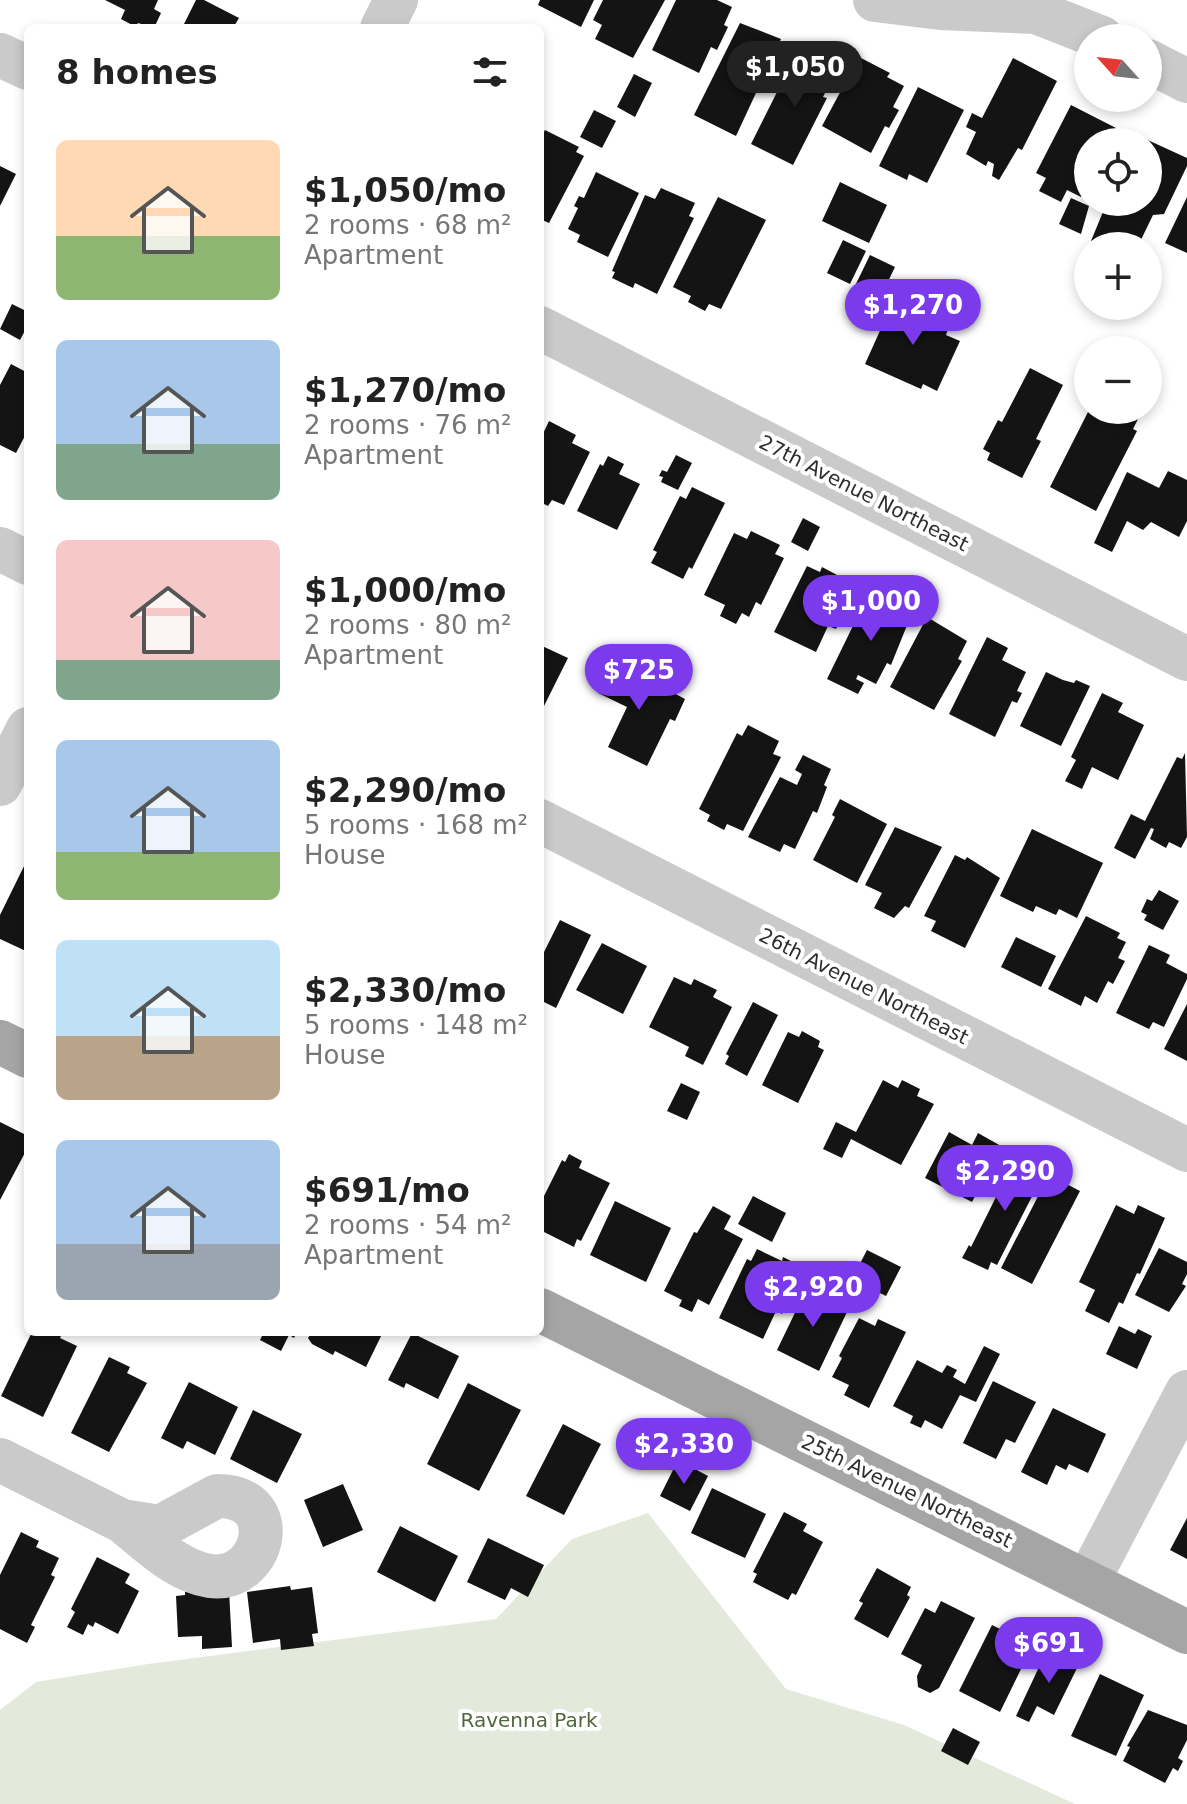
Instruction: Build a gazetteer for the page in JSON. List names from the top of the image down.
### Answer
{
  "streets": {
    "main road": ["25th Avenue Northeast"],
    "street": ["27th Avenue Northeast", "26th Avenue Northeast"]
  },
  "parks": ["Ravenna Park"],
  "north": "top left",
  "page": {
    "map_buttons": ["+", "−"],
    "heading": "8 homes",
    "price": [
      "$1,050",
      "$1,270",
      "$1,000",
      "$725",
      "$2,290",
      "$2,920",
      "$2,330",
      "$691"
    ],
    "list": [
      {
        "name": "$1,050/mo",
        "note": "2 rooms · 68 m² · Apartment"
      },
      {
        "name": "$1,270/mo",
        "note": "2 rooms · 76 m² · Apartment"
      },
      {
        "name": "$1,000/mo",
        "note": "2 rooms · 80 m² · Apartment"
      },
      {
        "name": "$2,290/mo",
        "note": "5 rooms · 168 m² · House"
      },
      {
        "name": "$2,330/mo",
        "note": "5 rooms · 148 m² · House"
      },
      {
        "name": "$691/mo",
        "note": "2 rooms · 54 m² · Apartment"
      }
    ]
  }
}
